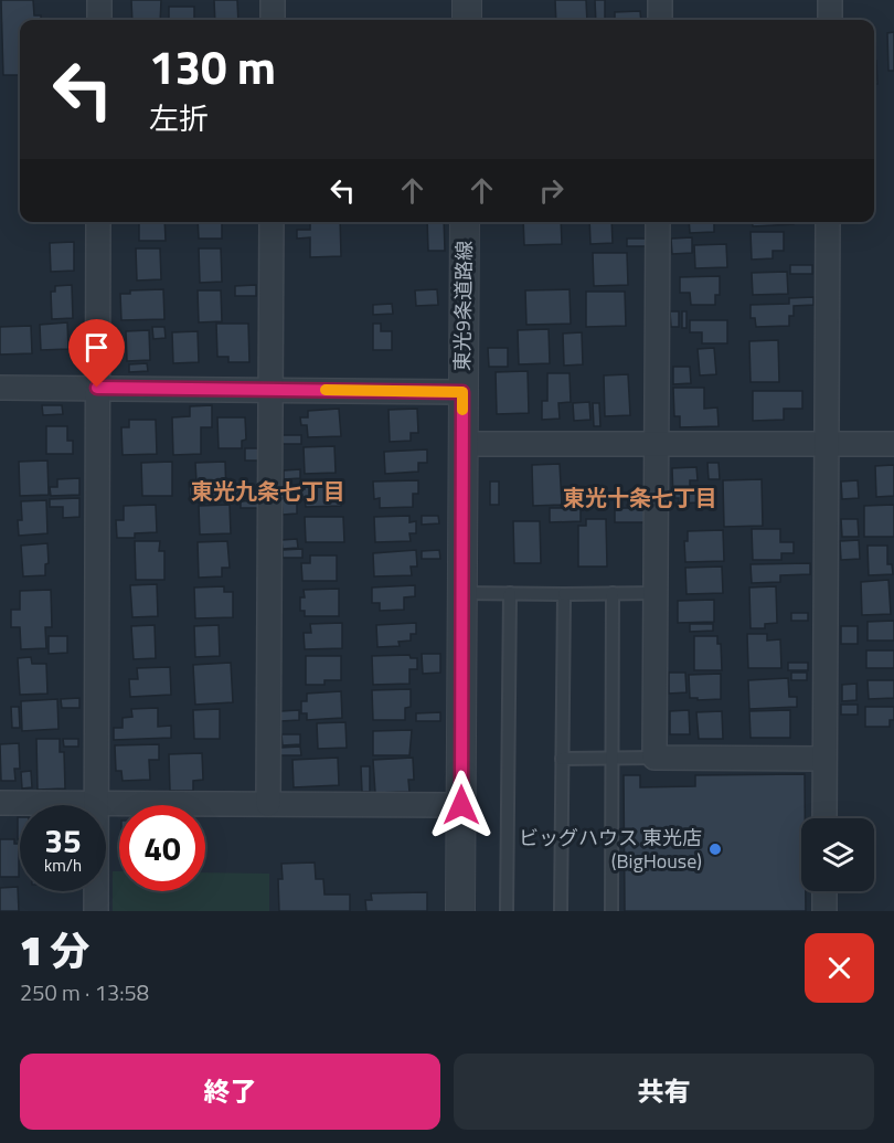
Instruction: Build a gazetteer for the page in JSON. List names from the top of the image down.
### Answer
{
  "streets": {
    "street": ["東光9条道路線"]
  },
  "districts": ["東光九条七丁目", "東光十条七丁目"],
  "places": ["ビッグハウス 東光店 (BigHouse)"],
  "page": {
    "turn": ["130 m", "左折"],
    "speed": "35 km/h",
    "limit": "40",
    "heading": ["1 分", "250 m · 13:58"],
    "buttons": ["終了", "共有"]
  }
}
